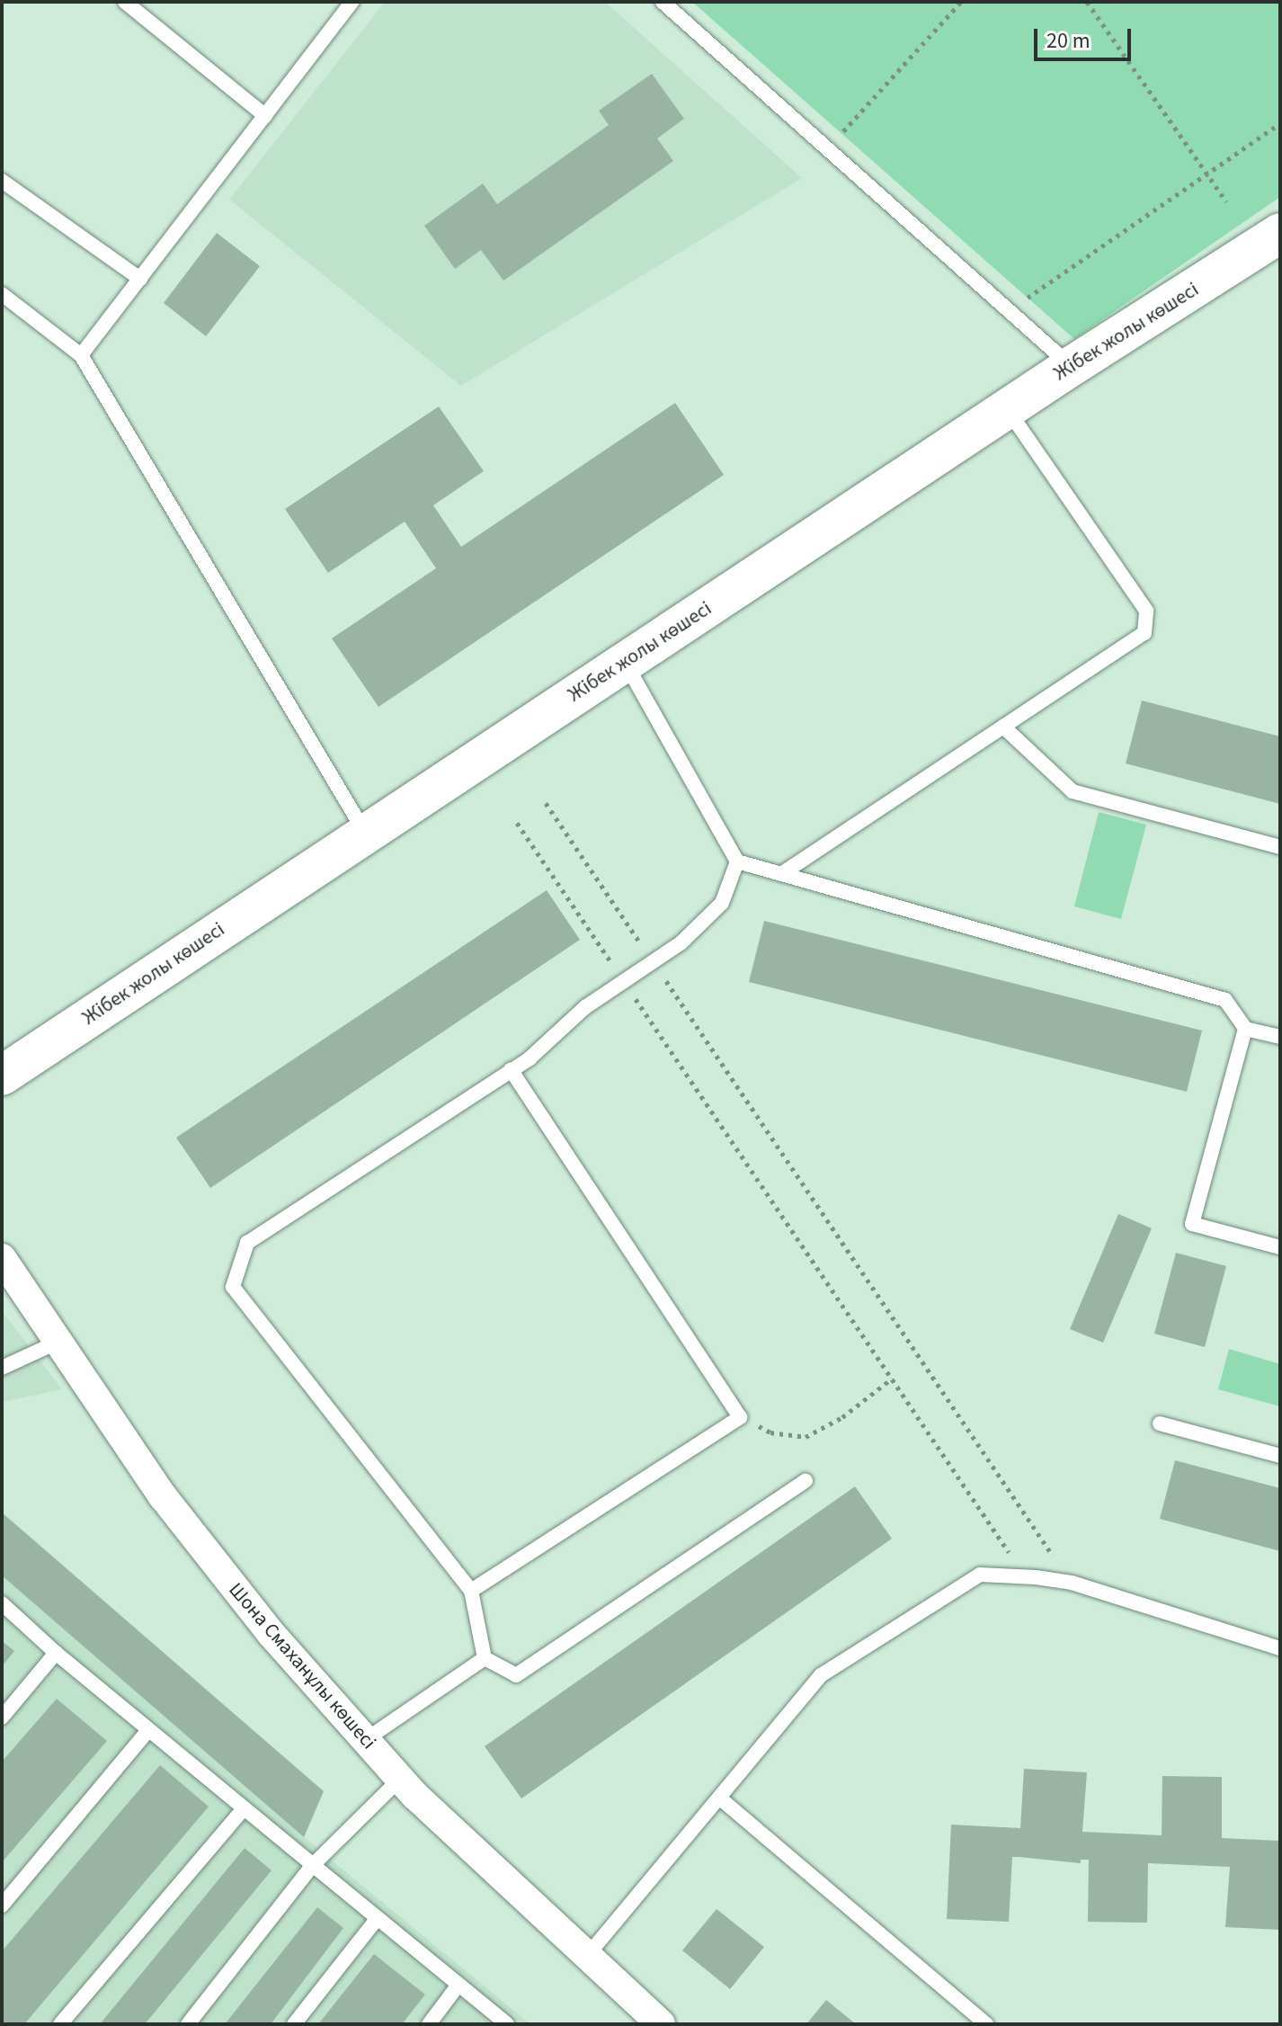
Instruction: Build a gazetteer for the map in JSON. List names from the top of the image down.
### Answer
{
  "streets": {
    "main road": ["Жібек жолы көшесі"],
    "street": ["Шона Смаханұлы көшесі"]
  },
  "scale_bar": "20 m"
}
